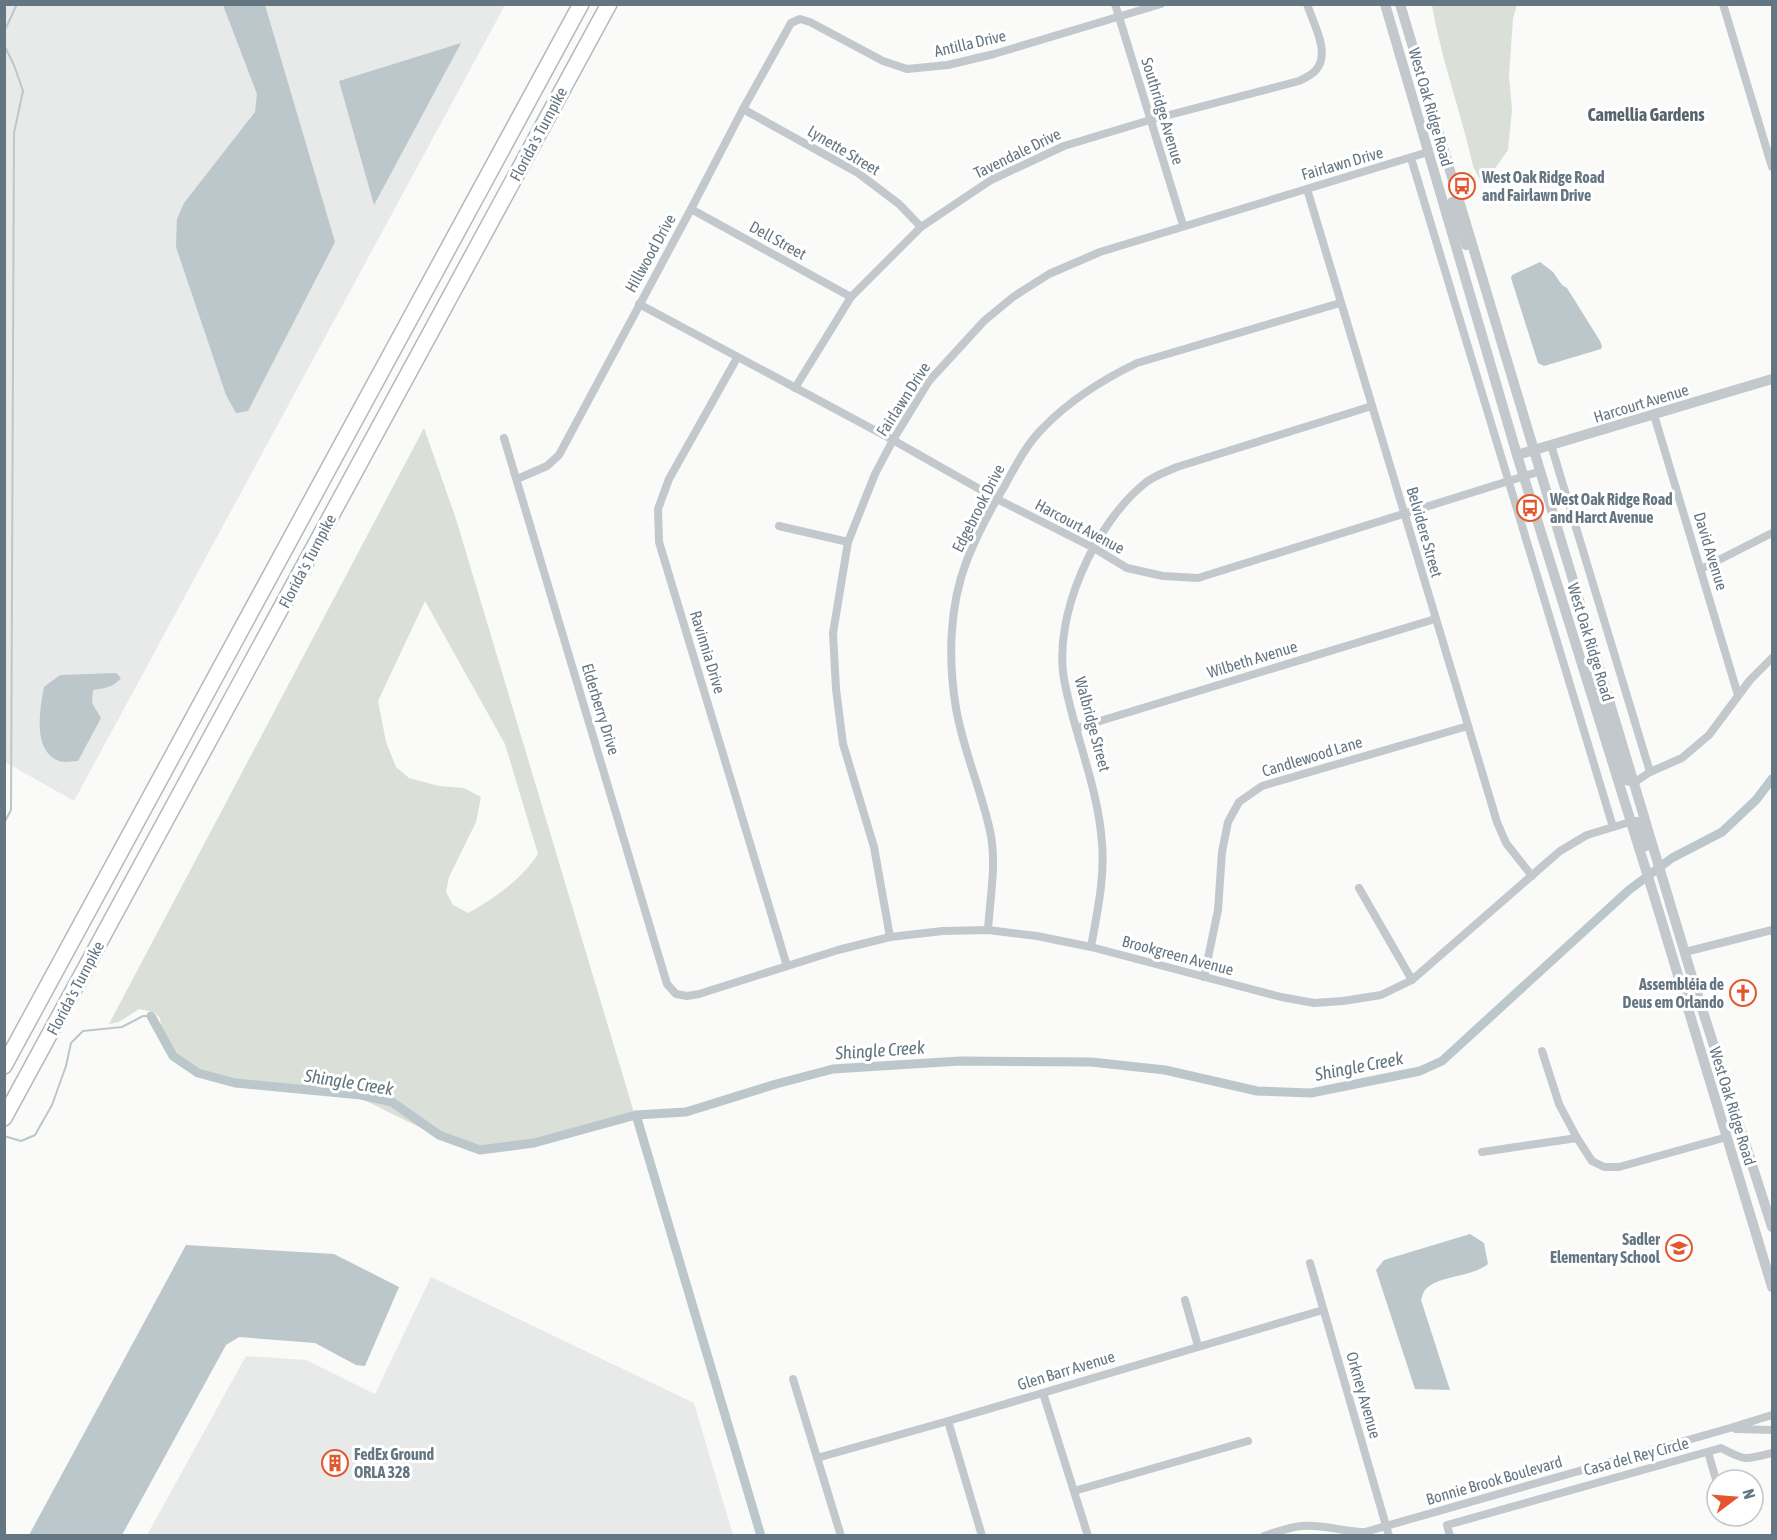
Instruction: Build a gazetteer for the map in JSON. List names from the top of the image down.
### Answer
{
  "streets": {
    "highway": ["Florida's Turnpike"],
    "street": [
      "Antilla Drive",
      "West Oak Ridge Road",
      "Southridge Avenue",
      "Lynette Street",
      "Tavendale Drive",
      "Fairlawn Drive",
      "Dell Street",
      "Hillwood Drive",
      "Harcourt Avenue",
      "Edgebrook Drive",
      "Belvidere Street",
      "David Avenue",
      "Ravinnia Drive",
      "Wilbeth Avenue",
      "Elderberry Drive",
      "Walbridge Street",
      "Candlewood Lane",
      "Brookgreen Avenue",
      "Glen Barr Avenue",
      "Orkney Avenue",
      "Casa del Rey Circle",
      "Bonnie Brook Boulevard"
    ]
  },
  "crossings": [
    ["Antilla Drive", "Southridge Avenue"],
    ["Antilla Drive", "Hillwood Drive"],
    ["West Oak Ridge Road", "Fairlawn Drive"],
    ["West Oak Ridge Road", "Harcourt Avenue"],
    ["West Oak Ridge Road", "Brookgreen Avenue"],
    ["Southridge Avenue", "Tavendale Drive"],
    ["Southridge Avenue", "Fairlawn Drive"],
    ["Lynette Street", "Tavendale Drive"],
    ["Lynette Street", "Hillwood Drive"],
    ["Tavendale Drive", "Dell Street"],
    ["Tavendale Drive", "Harcourt Avenue"],
    ["Fairlawn Drive", "Harcourt Avenue"],
    ["Fairlawn Drive", "Belvidere Street"],
    ["Fairlawn Drive", "Brookgreen Avenue"],
    ["Dell Street", "Hillwood Drive"],
    ["Hillwood Drive", "Harcourt Avenue"],
    ["Hillwood Drive", "Elderberry Drive"],
    ["Harcourt Avenue", "Edgebrook Drive"],
    ["Harcourt Avenue", "Belvidere Street"],
    ["Harcourt Avenue", "David Avenue"],
    ["Harcourt Avenue", "Ravinnia Drive"],
    ["Harcourt Avenue", "Walbridge Street"],
    ["Edgebrook Drive", "Belvidere Street"],
    ["Edgebrook Drive", "Brookgreen Avenue"],
    ["Belvidere Street", "Wilbeth Avenue"],
    ["Belvidere Street", "Walbridge Street"],
    ["Belvidere Street", "Candlewood Lane"],
    ["Belvidere Street", "Brookgreen Avenue"],
    ["Ravinnia Drive", "Brookgreen Avenue"],
    ["Wilbeth Avenue", "Walbridge Street"],
    ["Elderberry Drive", "Brookgreen Avenue"],
    ["Walbridge Street", "Brookgreen Avenue"],
    ["Candlewood Lane", "Brookgreen Avenue"],
    ["Glen Barr Avenue", "Orkney Avenue"],
    ["Orkney Avenue", "Bonnie Brook Boulevard"]
  ],
  "districts": ["Camellia Gardens"],
  "water": ["Shingle Creek"],
  "places": {
    "bus stop": ["West Oak Ridge Road and Fairlawn Drive", "West Oak Ridge Road and Harct Avenue"],
    "church": ["Assembléia de Deus em Orlando"],
    "school or university": ["Sadler Elementary School"],
    "building": ["FedEx Ground ORLA 328"]
  },
  "north": "right"
}
